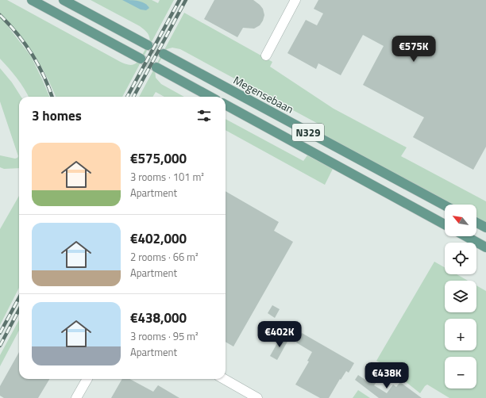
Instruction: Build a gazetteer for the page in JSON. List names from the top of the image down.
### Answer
{
  "streets": {
    "main road": ["Megensebaan", "N329"]
  },
  "north": "top left",
  "page": {
    "price": ["€575K", "€402K", "€438K"],
    "heading": "3 homes",
    "list": [
      {
        "name": "€575,000",
        "note": "3 rooms · 101 m² · Apartment"
      },
      {
        "name": "€402,000",
        "note": "2 rooms · 66 m² · Apartment"
      },
      {
        "name": "€438,000",
        "note": "3 rooms · 95 m² · Apartment"
      }
    ],
    "map_buttons": ["+", "−"]
  }
}
